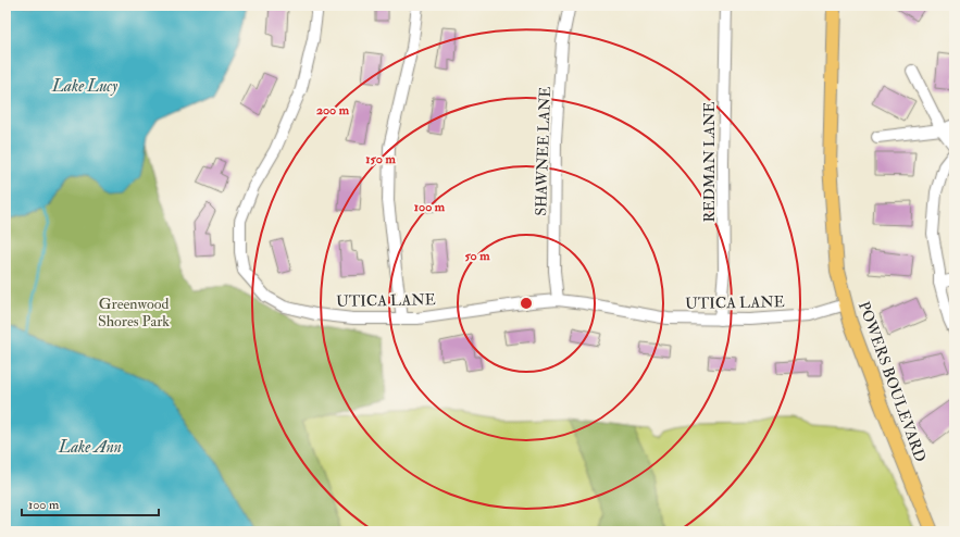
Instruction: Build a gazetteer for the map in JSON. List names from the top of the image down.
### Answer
{
  "streets": {
    "main road": ["POWERS BOULEVARD"],
    "street": ["SHAWNEE LANE", "REDMAN LANE", "UTICA LANE"]
  },
  "crossings": [
    ["SHAWNEE LANE", "UTICA LANE"],
    ["REDMAN LANE", "UTICA LANE"],
    ["UTICA LANE", "POWERS BOULEVARD"]
  ],
  "water": ["Lake Lucy", "Lake Ann"],
  "parks": ["Greenwood Shores Park"],
  "scale_bar": "100 m",
  "rings": [
    "200 m",
    "150 m",
    "100 m",
    "50 m"
  ]
}
